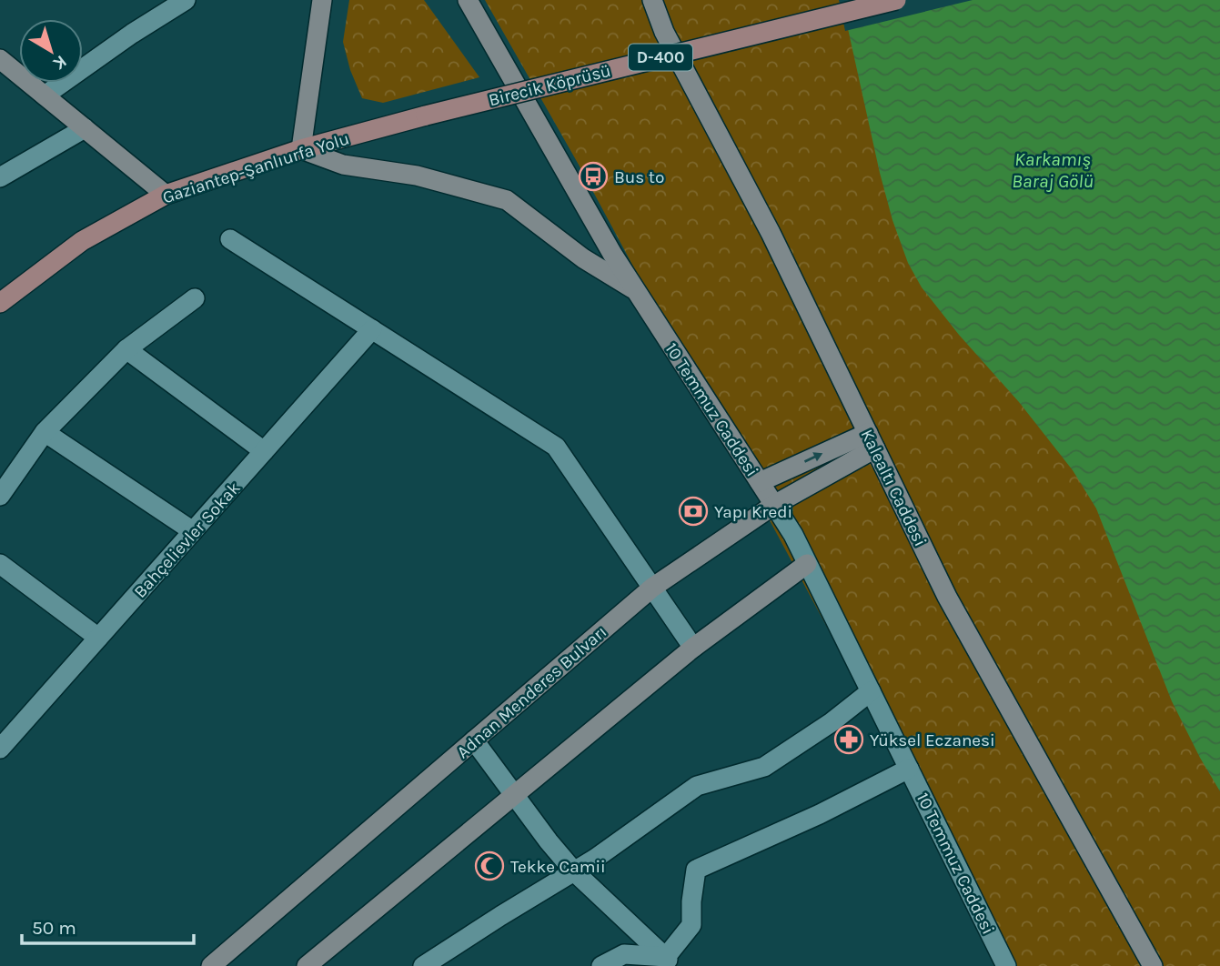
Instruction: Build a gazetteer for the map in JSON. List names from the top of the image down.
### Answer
{
  "streets": {
    "main road": ["D-400", "Birecik Köprüsü", "Gaziantep-Şanlıurfa Yolu"],
    "street": [
      "10 Temmuz Caddesi",
      "Kalealtı Caddesi",
      "Bahçelievler Sokak",
      "Adnan Menderes Bulvarı"
    ]
  },
  "crossings": [
    ["Birecik Köprüsü", "Gaziantep-Şanlıurfa Yolu"],
    ["10 Temmuz Caddesi", "Adnan Menderes Bulvarı"],
    ["Kalealtı Caddesi", "Adnan Menderes Bulvarı"]
  ],
  "water": ["Karkamış Baraj Gölü"],
  "places": {
    "bus stop": ["Bus to"],
    "bank": ["Yapı Kredi"],
    "pharmacy": ["Yüksel Eczanesi"],
    "mosque": ["Tekke Camii"]
  },
  "scale_bar": "50 m",
  "north": "bottom right"
}
